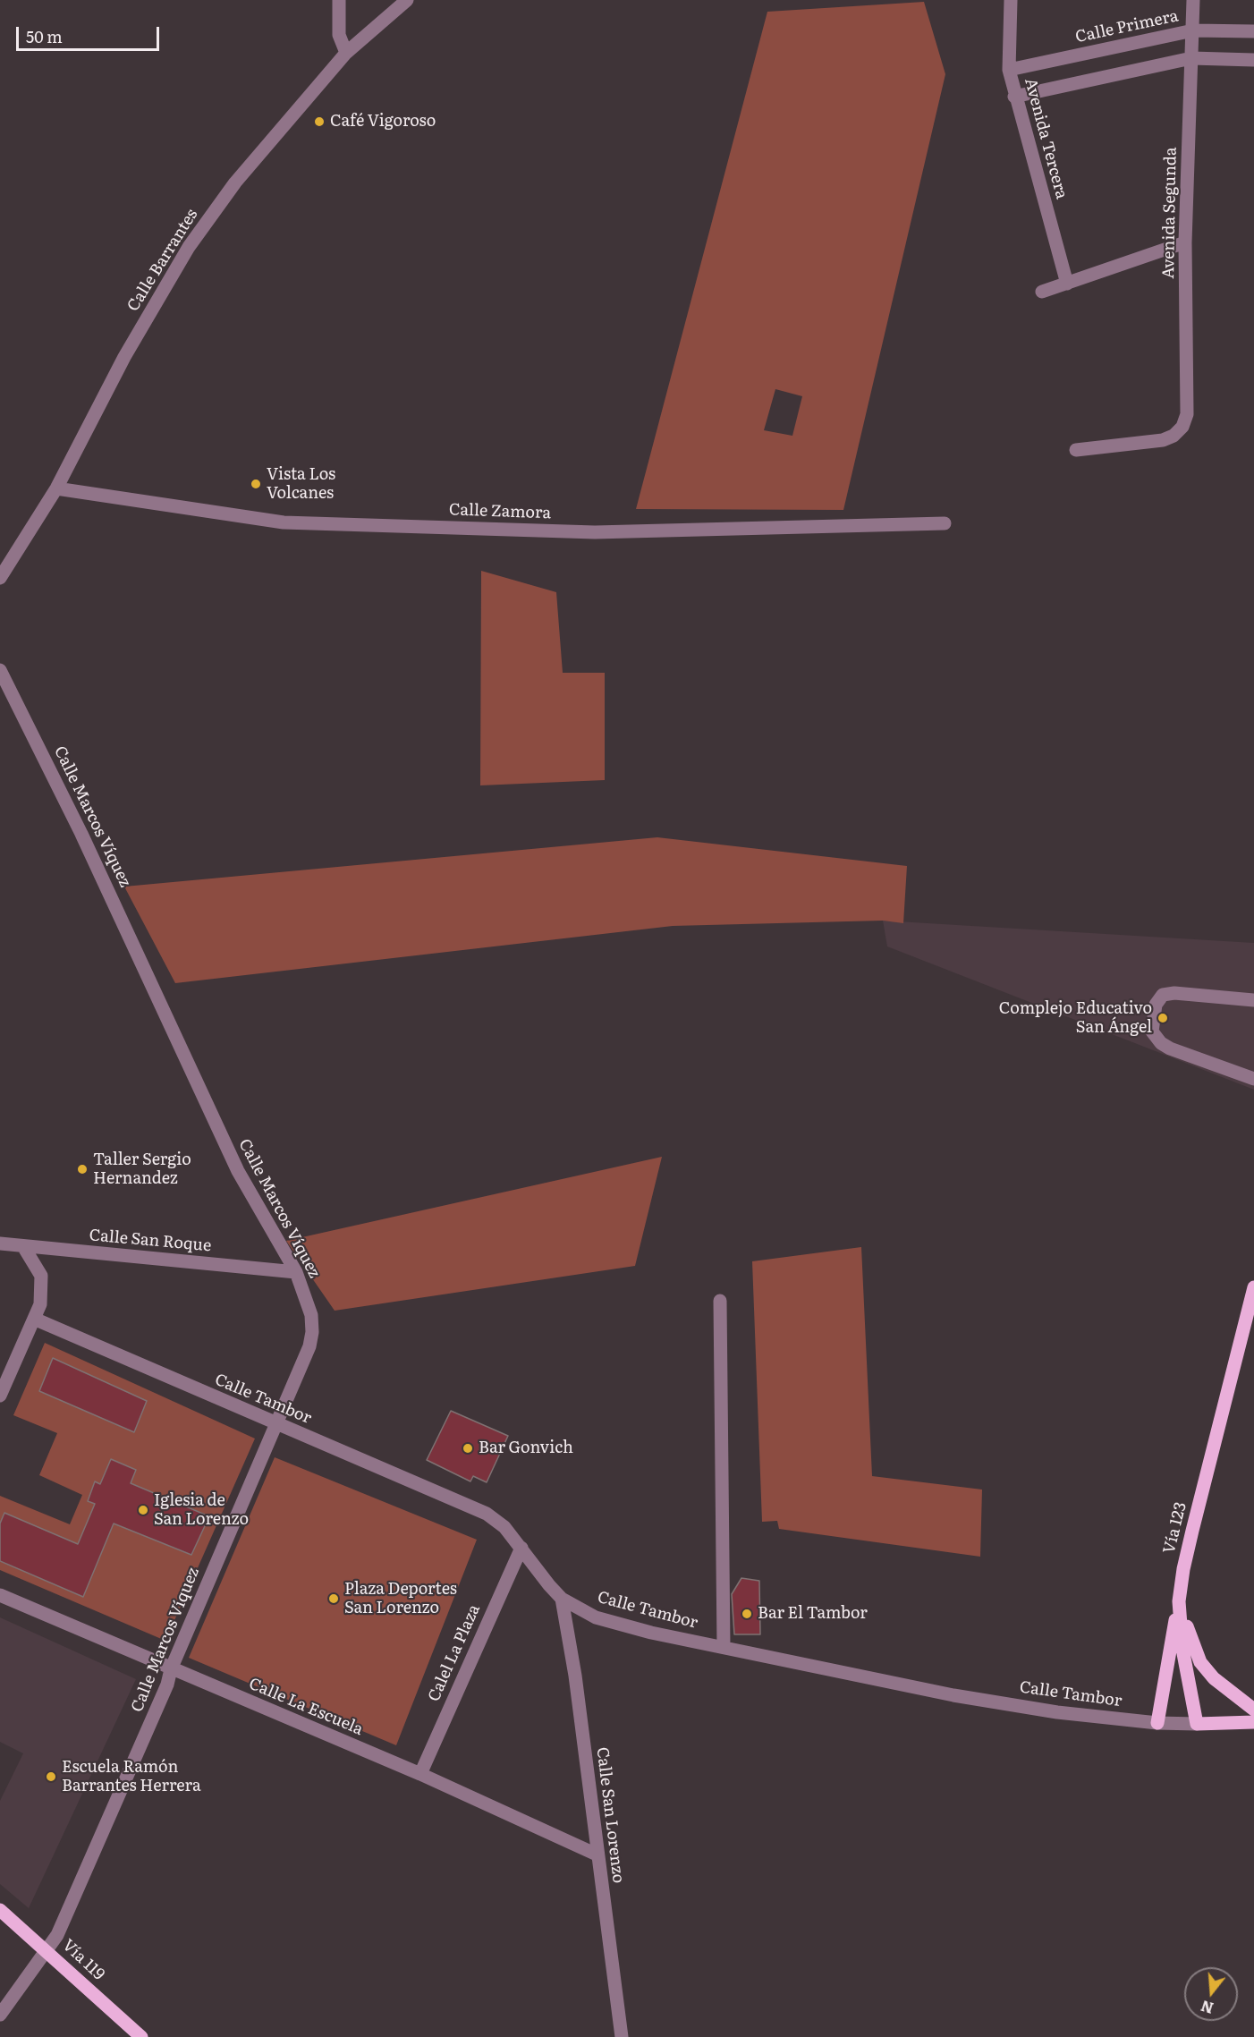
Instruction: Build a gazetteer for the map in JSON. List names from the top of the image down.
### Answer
{
  "streets": {
    "main road": ["Vía 123", "Vía 119"],
    "street": [
      "Calle Primera",
      "Avenida Tercera",
      "Avenida Segunda",
      "Calle Barrantes",
      "Calle Zamora",
      "Calle Marcos Víquez",
      "Calle San Roque",
      "Calle Tambor",
      "Calel La Plaza",
      "Calle La Escuela",
      "Calle San Lorenzo"
    ]
  },
  "crossings": [
    ["Calle Primera", "Avenida Tercera"],
    ["Calle Primera", "Avenida Segunda"],
    ["Calle Barrantes", "Calle Zamora"],
    ["Calle Marcos Víquez", "Calle San Roque"],
    ["Calle Marcos Víquez", "Calle Tambor"],
    ["Calle Marcos Víquez", "Calle La Escuela"],
    ["Calle Marcos Víquez", "Vía 119"],
    ["Calle Tambor", "Vía 123"],
    ["Calle Tambor", "Calel La Plaza"],
    ["Calle Tambor", "Calle San Lorenzo"],
    ["Calel La Plaza", "Calle La Escuela"],
    ["Calle La Escuela", "Calle San Lorenzo"]
  ],
  "places": [
    "Café Vigoroso",
    "Vista Los Volcanes",
    "Complejo Educativo San Ángel",
    "Taller Sergio Hernandez",
    "Bar Gonvich",
    "Iglesia de San Lorenzo",
    "Plaza Deportes San Lorenzo",
    "Bar El Tambor",
    "Escuela Ramón Barrantes Herrera"
  ],
  "scale_bar": "50 m",
  "north": "bottom"
}
